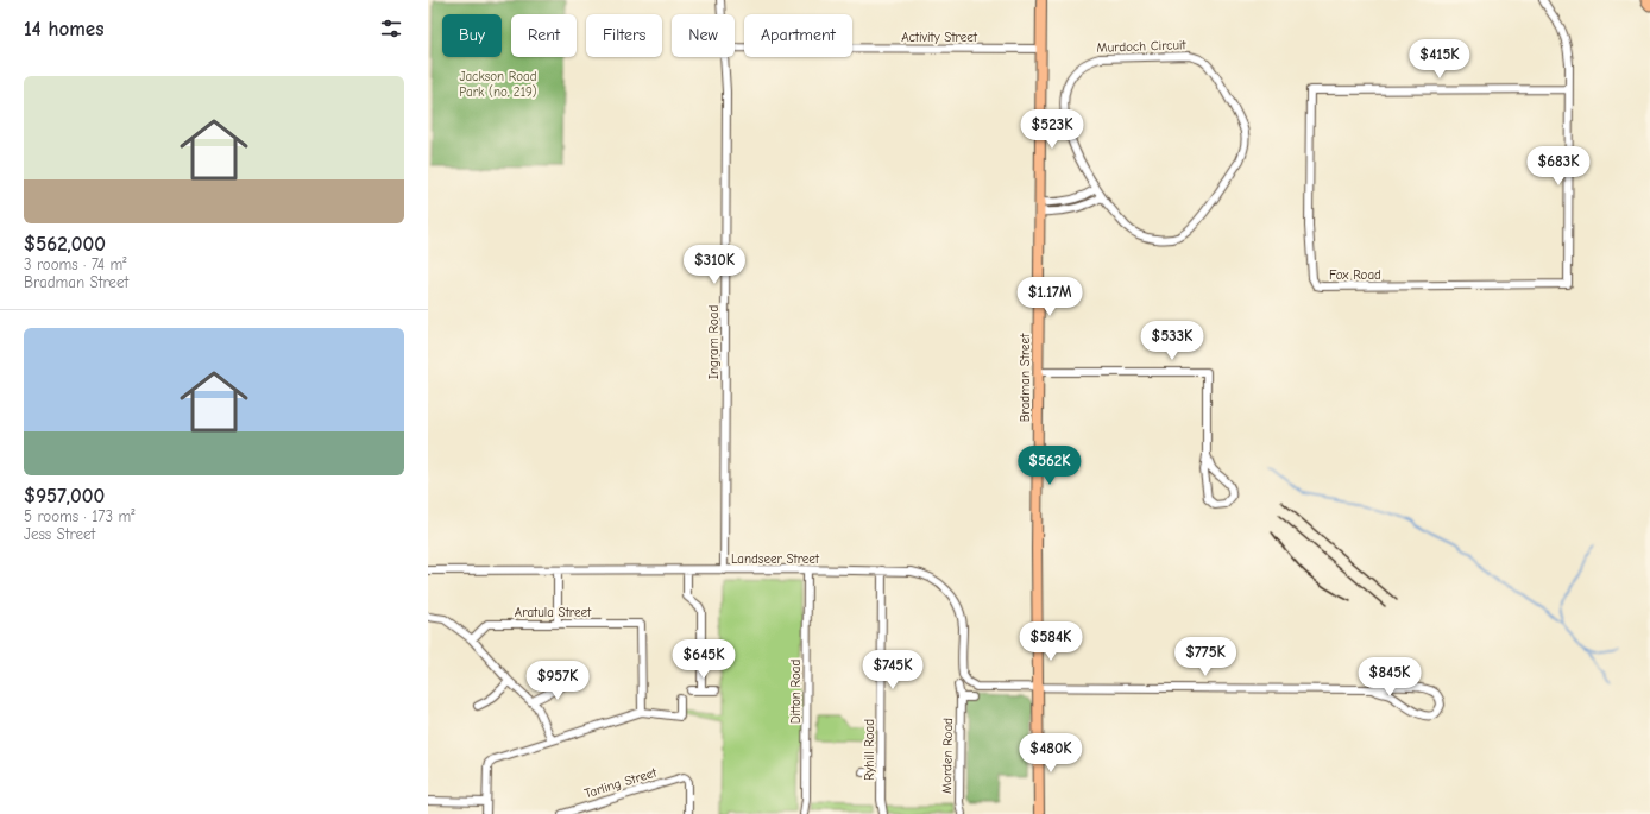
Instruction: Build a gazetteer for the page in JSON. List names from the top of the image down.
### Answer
{
  "streets": {
    "main road": ["Bradman Street"],
    "street": [
      "Activity Street",
      "Murdoch Circuit",
      "Fox Road",
      "Ingram Road",
      "Landseer Street",
      "Aratula Street",
      "Ditton Road",
      "Ryhill Road",
      "Morden Road",
      "Tarling Street"
    ]
  },
  "crossings": [
    ["Activity Street", "Bradman Street"],
    ["Ingram Road", "Landseer Street"],
    ["Bradman Street", "Landseer Street"],
    ["Landseer Street", "Ditton Road"],
    ["Landseer Street", "Ryhill Road"]
  ],
  "parks": ["Jackson Road Park (no. 219)"],
  "page": {
    "heading": "14 homes",
    "chip": [
      "Buy",
      "Rent",
      "Filters",
      "New",
      "Apartment"
    ],
    "price": [
      "$415K",
      "$523K",
      "$683K",
      "$310K",
      "$1.17M",
      "$533K",
      "$562K",
      "$584K",
      "$775K",
      "$645K",
      "$745K",
      "$845K",
      "$957K",
      "$480K"
    ],
    "list": [
      {
        "name": "$562,000",
        "note": "3 rooms · 74 m² · Bradman Street"
      },
      {
        "name": "$957,000",
        "note": "5 rooms · 173 m² · Jess Street"
      }
    ]
  }
}
